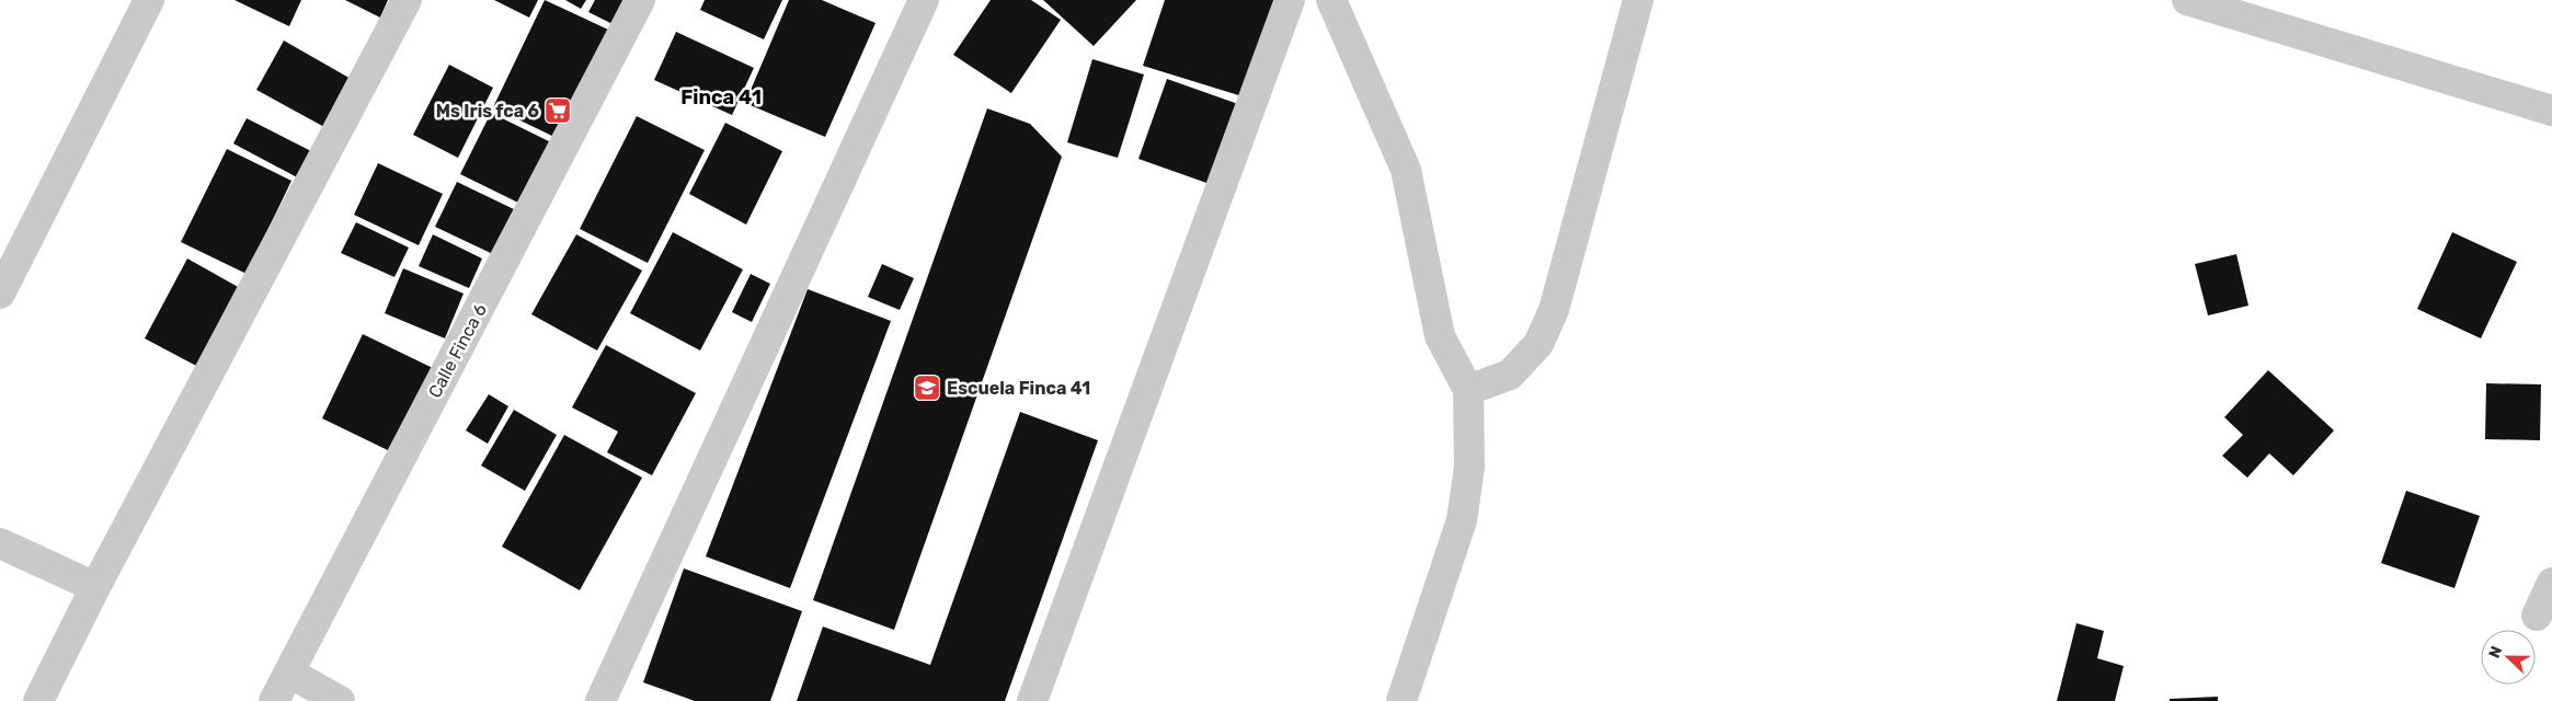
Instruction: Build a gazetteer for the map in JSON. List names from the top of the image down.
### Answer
{
  "streets": {
    "street": ["Calle Finca 6"]
  },
  "districts": ["Finca 41"],
  "places": {
    "supermarket": ["Ms Iris fca 6"],
    "school or university": ["Escuela Finca 41"]
  },
  "north": "left"
}
